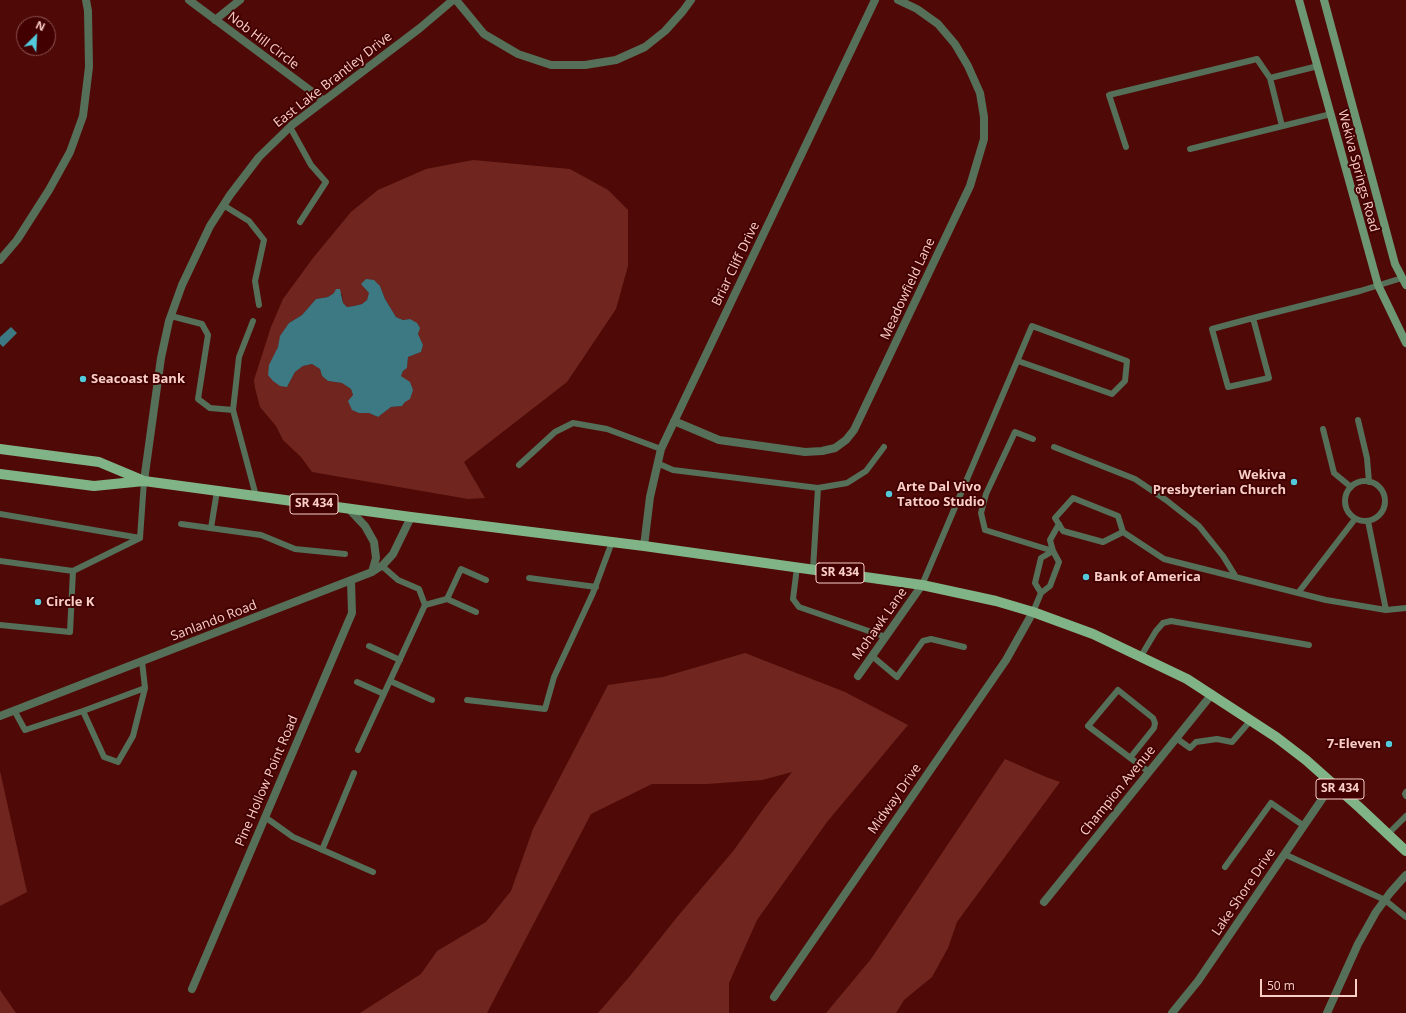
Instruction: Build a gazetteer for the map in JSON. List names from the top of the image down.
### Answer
{
  "streets": {
    "main road": ["Wekiva Springs Road", "SR 434"],
    "street": [
      "Nob Hill Circle",
      "East Lake Brantley Drive",
      "Briar Cliff Drive",
      "Meadowfield Lane",
      "Sanlando Road",
      "Mohawk Lane",
      "Pine Hollow Point Road",
      "Champion Avenue",
      "Midway Drive",
      "Lake Shore Drive"
    ]
  },
  "crossings": [
    ["Nob Hill Circle", "East Lake Brantley Drive"],
    ["East Lake Brantley Drive", "SR 434"],
    ["Briar Cliff Drive", "Meadowfield Lane"],
    ["Briar Cliff Drive", "SR 434"],
    ["SR 434", "Sanlando Road"],
    ["SR 434", "Mohawk Lane"],
    ["SR 434", "Champion Avenue"],
    ["SR 434", "Midway Drive"],
    ["SR 434", "Lake Shore Drive"],
    ["Sanlando Road", "Pine Hollow Point Road"]
  ],
  "places": [
    "Seacoast Bank",
    "Wekiva Presbyterian Church",
    "Arte Dal Vivo Tattoo Studio",
    "Bank of America",
    "Circle K",
    "7-Eleven"
  ],
  "scale_bar": "50 m",
  "north": "top right"
}
